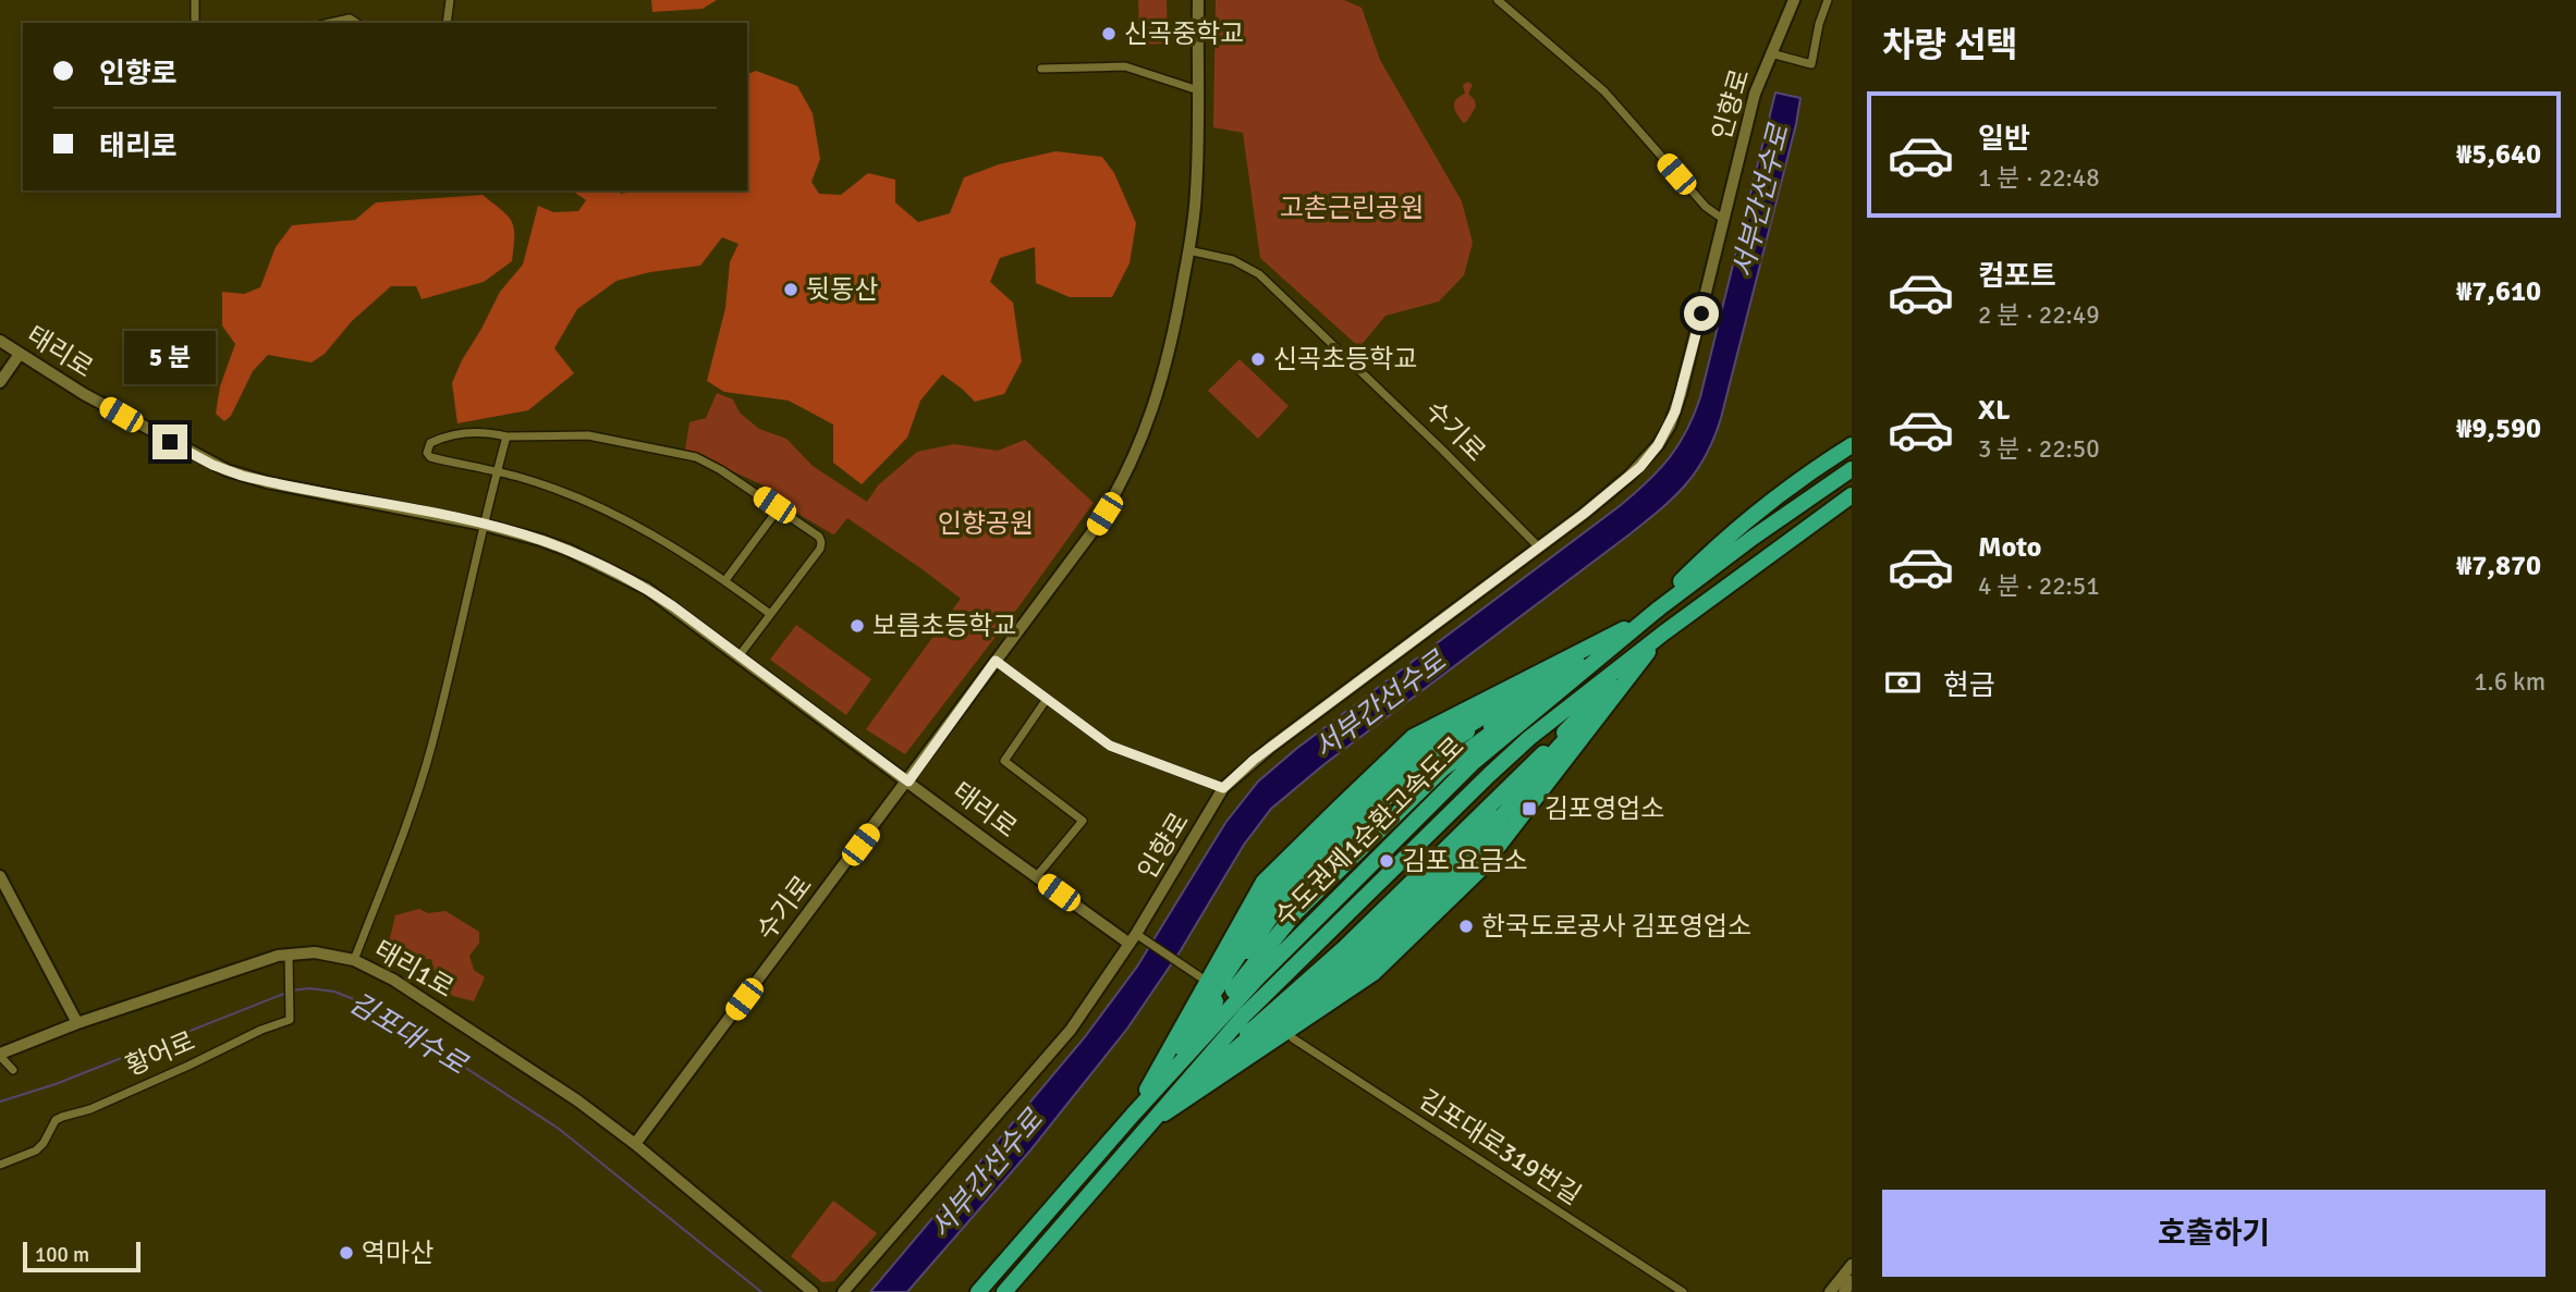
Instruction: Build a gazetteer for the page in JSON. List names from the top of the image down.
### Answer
{
  "streets": {
    "highway": ["수도권제1순환고속도로"],
    "street": [
      "인향로",
      "태리로",
      "수기로",
      "태리1로",
      "황어로",
      "김포대로319번길"
    ]
  },
  "crossings": [
    ["인향로", "태리로"],
    ["인향로", "수기로"],
    ["태리로", "수기로"],
    ["수기로", "태리1로"],
    ["태리1로", "황어로"]
  ],
  "water": ["서부간선수로", "김포대수로"],
  "parks": ["고촌근린공원", "인향공원"],
  "places": {
    "other": [
      "신곡중학교",
      "뒷동산",
      "신곡초등학교",
      "보름초등학교",
      "김포 요금소",
      "한국도로공사 김포영업소",
      "역마산"
    ],
    "transit": ["김포영업소"]
  },
  "scale_bar": "100 m",
  "page": {
    "heading": "차량 선택",
    "banner": ["인향로", "태리로"],
    "list": [
      {
        "name": "일반",
        "note": "1 분 · 22:48",
        "value": "₩5,640"
      },
      {
        "name": "컴포트",
        "note": "2 분 · 22:49",
        "value": "₩7,610"
      },
      {
        "name": "XL",
        "note": "3 분 · 22:50",
        "value": "₩9,590"
      },
      {
        "name": "Moto",
        "note": "4 분 · 22:51",
        "value": "₩7,870"
      }
    ],
    "bubble": "5 분",
    "pay": ["현금", "1.6 km"],
    "buttons": "호출하기",
    "scale": "100 m"
  }
}
